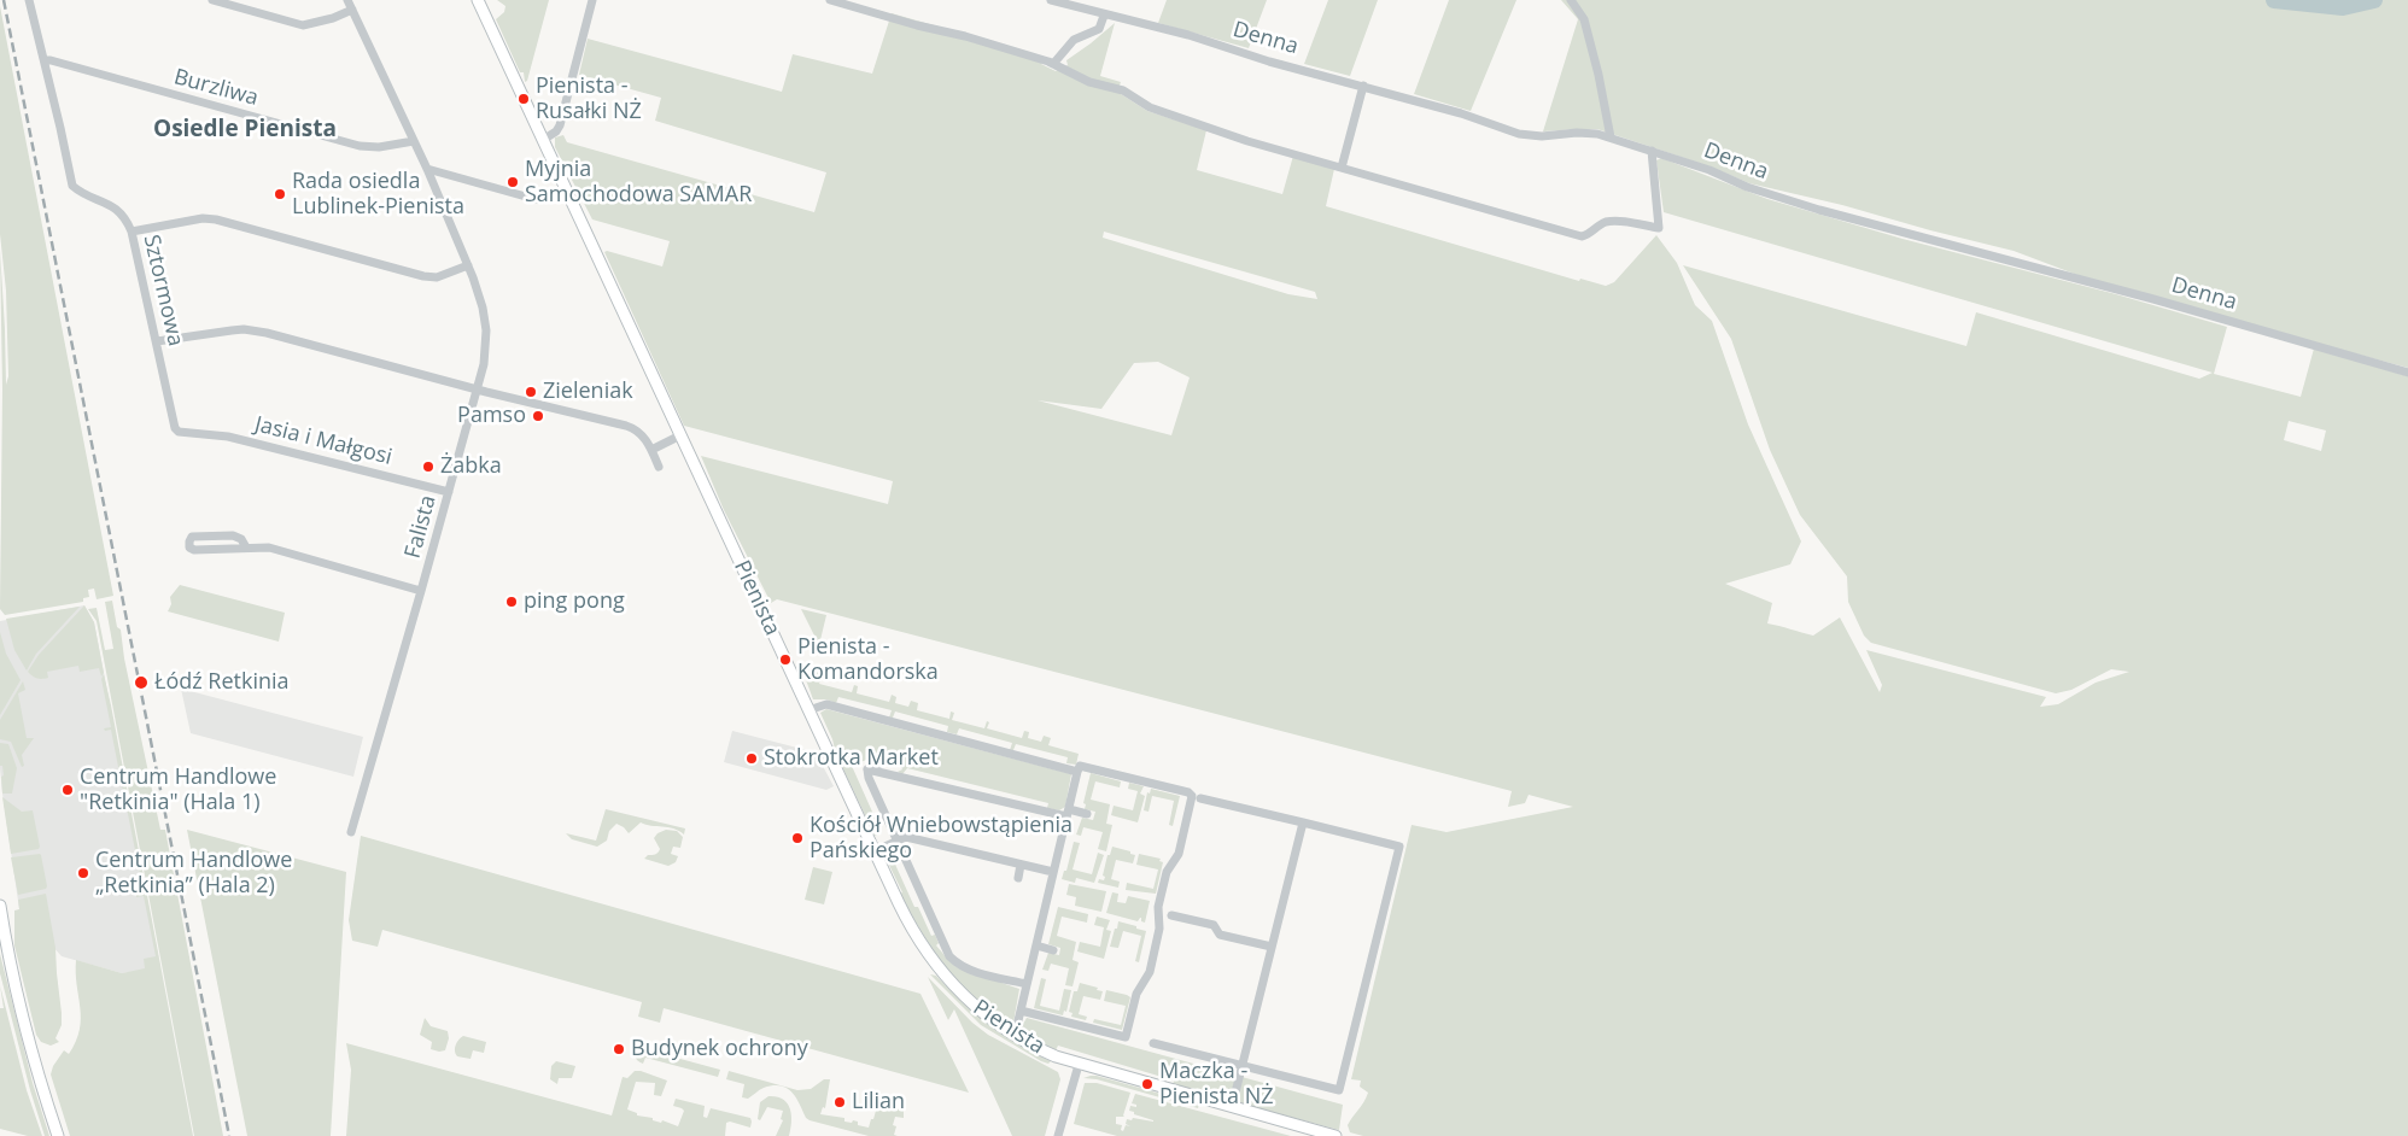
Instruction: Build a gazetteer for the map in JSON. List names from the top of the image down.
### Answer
{
  "streets": {
    "street": [
      "Denna",
      "Burzliwa",
      "Sztormowa",
      "Jasia i Małgosi",
      "Falista",
      "Pienista"
    ]
  },
  "crossings": [
    ["Burzliwa", "Sztormowa"],
    ["Burzliwa", "Falista"],
    ["Sztormowa", "Jasia i Małgosi"],
    ["Jasia i Małgosi", "Falista"]
  ],
  "districts": ["Osiedle Pienista"],
  "places": [
    "Pienista - Rusałki NŻ",
    "Myjnia Samochodowa SAMAR",
    "Rada osiedla Lublinek-Pienista",
    "Zieleniak",
    "Pamso",
    "Żabka",
    "ping pong",
    "Pienista - Komandorska",
    "Łódź Retkinia",
    "Stokrotka Market",
    "Centrum Handlowe \"Retkinia\" (Hala 1)",
    "Kościół Wniebowstąpienia Pańskiego",
    "Centrum Handlowe „Retkinia” (Hala 2)",
    "Budynek ochrony",
    "Maczka - Pienista NŻ",
    "Lilian"
  ]
}
